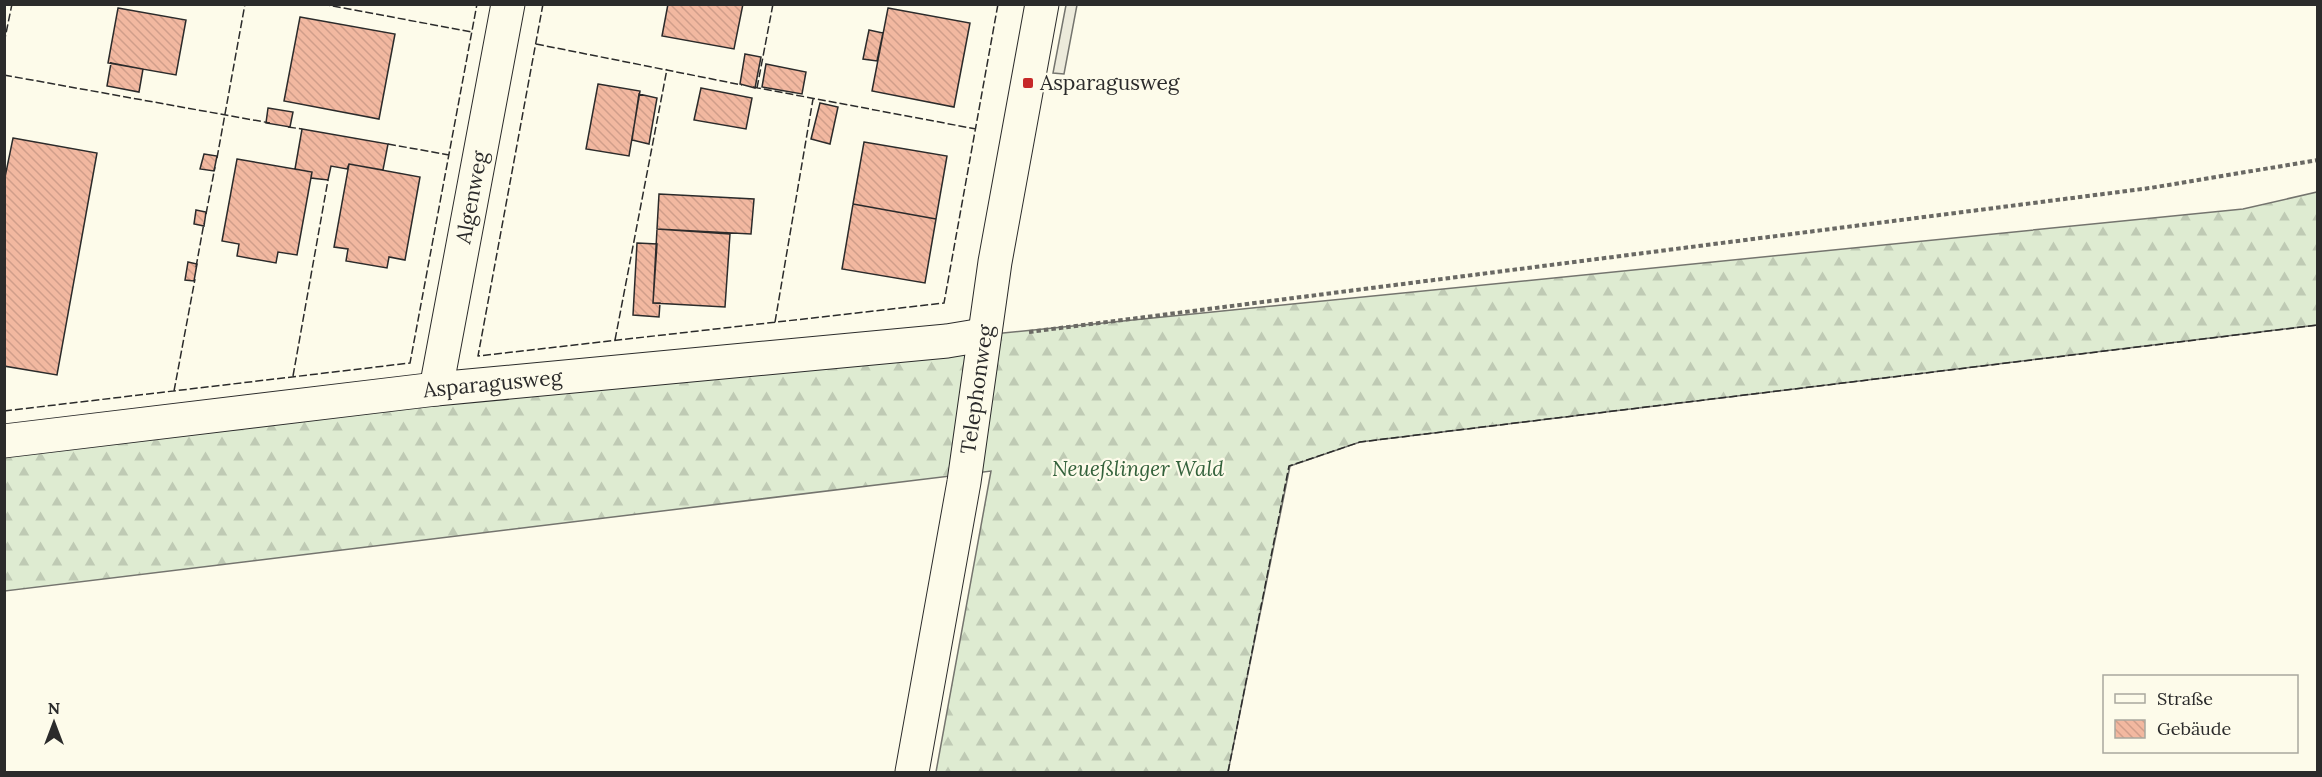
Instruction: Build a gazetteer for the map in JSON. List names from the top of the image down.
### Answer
{
  "streets": {
    "street": ["Algenweg", "Asparagusweg", "Telephonweg"]
  },
  "crossings": [
    ["Algenweg", "Asparagusweg"],
    ["Asparagusweg", "Telephonweg"]
  ],
  "parks": ["Neueßlinger Wald"],
  "places": {
    "transit": ["Asparagusweg"]
  },
  "legend": ["Straße", "Gebäude"],
  "north": "top"
}
